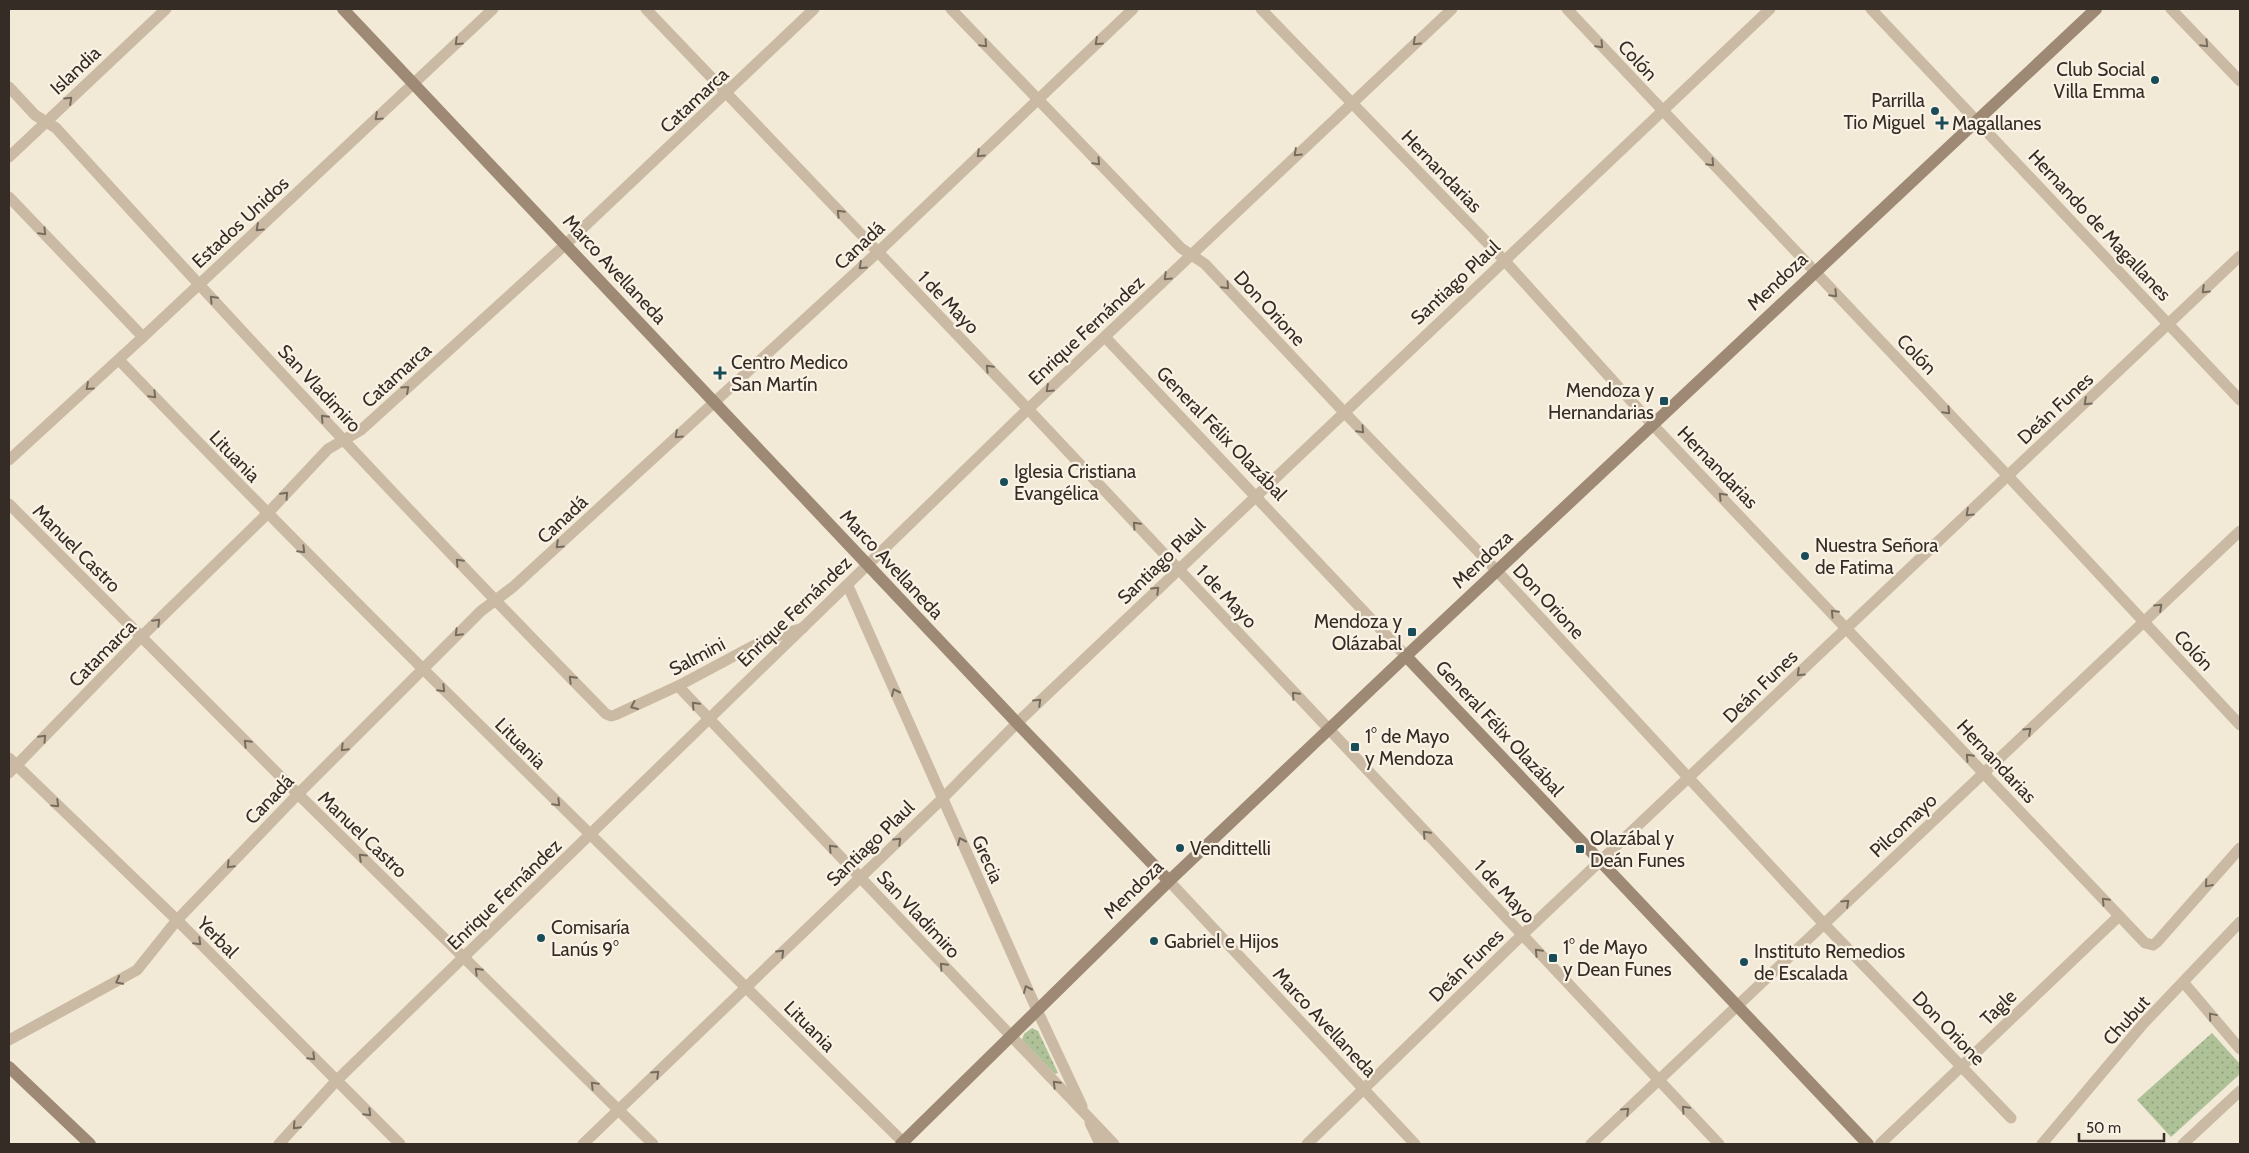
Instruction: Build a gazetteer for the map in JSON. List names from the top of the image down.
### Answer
{
  "streets": {
    "street": [
      "Colón",
      "Islandia",
      "Catamarca",
      "Hernandarias",
      "Estados Unidos",
      "Hernando de Magallanes",
      "Canadá",
      "Marco Avellaneda",
      "Mendoza",
      "Santiago Plaul",
      "1 de Mayo",
      "Don Orione",
      "Enrique Fernández",
      "San Vladimiro",
      "Deán Funes",
      "General Félix Olazábal",
      "Lituania",
      "Manuel Castro",
      "Salmini",
      "Pilcomayo",
      "Grecia",
      "Yerbal",
      "Tagle",
      "Chubut"
    ]
  },
  "crossings": [
    ["Colón", "Mendoza"],
    ["Colón", "Santiago Plaul"],
    ["Colón", "Deán Funes"],
    ["Colón", "Pilcomayo"],
    ["Islandia", "San Vladimiro"],
    ["Catamarca", "Marco Avellaneda"],
    ["Catamarca", "1 de Mayo"],
    ["Catamarca", "San Vladimiro"],
    ["Catamarca", "Lituania"],
    ["Catamarca", "Manuel Castro"],
    ["Catamarca", "Yerbal"],
    ["Hernandarias", "Mendoza"],
    ["Hernandarias", "Santiago Plaul"],
    ["Hernandarias", "Enrique Fernández"],
    ["Hernandarias", "Deán Funes"],
    ["Hernandarias", "Pilcomayo"],
    ["Hernandarias", "Tagle"],
    ["Estados Unidos", "Marco Avellaneda"],
    ["Estados Unidos", "San Vladimiro"],
    ["Estados Unidos", "Lituania"],
    ["Hernando de Magallanes", "Mendoza"],
    ["Hernando de Magallanes", "Deán Funes"],
    ["Canadá", "Marco Avellaneda"],
    ["Canadá", "1 de Mayo"],
    ["Canadá", "Don Orione"],
    ["Canadá", "San Vladimiro"],
    ["Canadá", "Lituania"],
    ["Canadá", "Manuel Castro"],
    ["Canadá", "Yerbal"],
    ["Marco Avellaneda", "Mendoza"],
    ["Marco Avellaneda", "Santiago Plaul"],
    ["Marco Avellaneda", "Enrique Fernández"],
    ["Marco Avellaneda", "Deán Funes"],
    ["Mendoza", "1 de Mayo"],
    ["Mendoza", "Don Orione"],
    ["Mendoza", "San Vladimiro"],
    ["Mendoza", "General Félix Olazábal"],
    ["Mendoza", "Lituania"],
    ["Mendoza", "Grecia"],
    ["Santiago Plaul", "1 de Mayo"],
    ["Santiago Plaul", "Don Orione"],
    ["Santiago Plaul", "San Vladimiro"],
    ["Santiago Plaul", "General Félix Olazábal"],
    ["Santiago Plaul", "Lituania"],
    ["Santiago Plaul", "Manuel Castro"],
    ["Santiago Plaul", "Grecia"],
    ["1 de Mayo", "Enrique Fernández"],
    ["1 de Mayo", "Deán Funes"],
    ["1 de Mayo", "Pilcomayo"],
    ["Don Orione", "Enrique Fernández"],
    ["Don Orione", "Deán Funes"],
    ["Don Orione", "Pilcomayo"],
    ["Don Orione", "Tagle"],
    ["Enrique Fernández", "San Vladimiro"],
    ["Enrique Fernández", "General Félix Olazábal"],
    ["Enrique Fernández", "Lituania"],
    ["Enrique Fernández", "Manuel Castro"],
    ["Enrique Fernández", "Salmini"],
    ["Enrique Fernández", "Grecia"],
    ["Enrique Fernández", "Yerbal"],
    ["San Vladimiro", "Salmini"],
    ["San Vladimiro", "Grecia"],
    ["Deán Funes", "General Félix Olazábal"],
    ["General Félix Olazábal", "Pilcomayo"]
  ],
  "one_way": [
    "Colón",
    "Islandia",
    "Catamarca",
    "Hernandarias",
    "Estados Unidos",
    "Canadá",
    "Santiago Plaul",
    "1 de Mayo",
    "Don Orione",
    "Enrique Fernández",
    "San Vladimiro",
    "Deán Funes",
    "Lituania",
    "Manuel Castro",
    "Salmini",
    "Pilcomayo",
    "Grecia",
    "Yerbal"
  ],
  "places": {
    "other": [
      "Club Social Villa Emma",
      "Parrilla Tio Miguel",
      "Iglesia Cristiana Evangélica",
      "Nuestra Señora de Fatima",
      "Vendittelli",
      "Comisaría Lanús 9°",
      "Gabriel e Hijos",
      "Instituto Remedios de Escalada"
    ],
    "health": ["Magallanes", "Centro Medico San Martín"],
    "transit": [
      "Mendoza y Hernandarias",
      "Mendoza y Olázabal",
      "1° de Mayo y Mendoza",
      "Olazábal y Deán Funes",
      "1° de Mayo y Dean Funes"
    ]
  },
  "scale_bar": "50 m"
}
